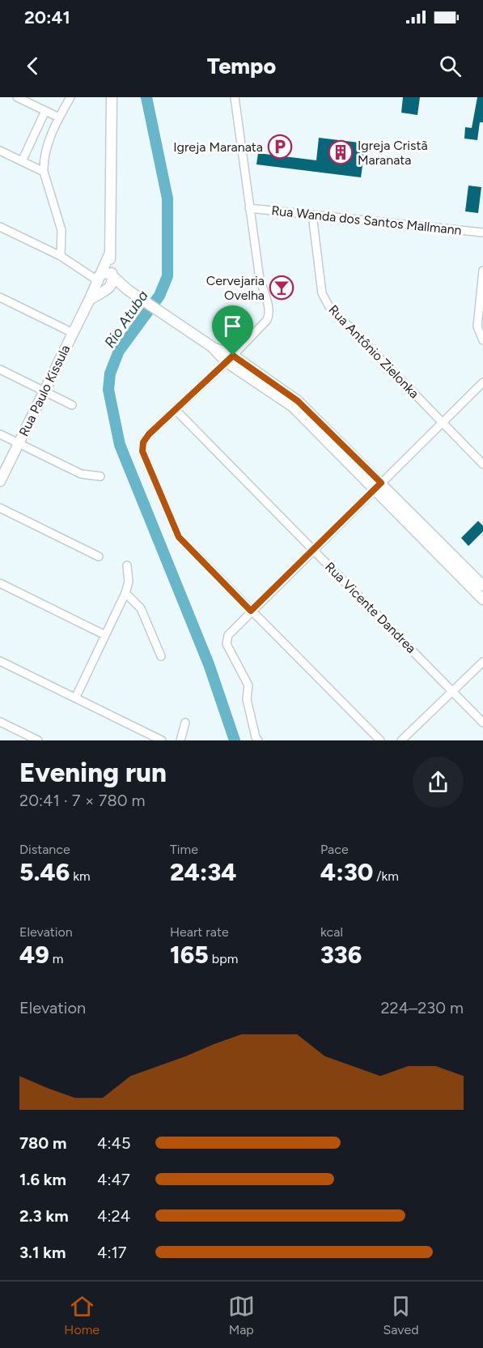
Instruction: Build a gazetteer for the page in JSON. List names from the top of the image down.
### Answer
{
  "streets": {
    "street": [
      "Rua Wanda dos Santos Mallmann",
      "Rua Antônio Zielonka",
      "Rua Paulo Kissula",
      "Rua Vicente Dandrea"
    ]
  },
  "crossings": [
    ["Rua Wanda dos Santos Mallmann", "Rua Antônio Zielonka"]
  ],
  "water": ["Rio Atuba"],
  "places": {
    "parking": ["Igreja Maranata"],
    "building": ["Igreja Cristã Maranata"],
    "bar": ["Cervejaria Ovelha"]
  },
  "page": {
    "status": "20:41",
    "header": "Tempo",
    "heading": ["Evening run", "20:41 · 7 × 780 m"],
    "stats": [
      ["Distance", "5.46 km"],
      ["Time", "24:34"],
      ["Pace", "4:30 /km"],
      ["Elevation", "49 m"],
      ["Heart rate", "165 bpm"],
      ["kcal", "336"]
    ],
    "chart": ["Elevation", "224–230 m"],
    "list": [
      {
        "name": "780 m",
        "note": "4:45"
      },
      {
        "name": "1.6 km",
        "note": "4:47"
      },
      {
        "name": "2.3 km",
        "note": "4:24"
      },
      {
        "name": "3.1 km",
        "note": "4:17"
      }
    ],
    "tabs": ["Home", "Map", "Saved"]
  }
}
